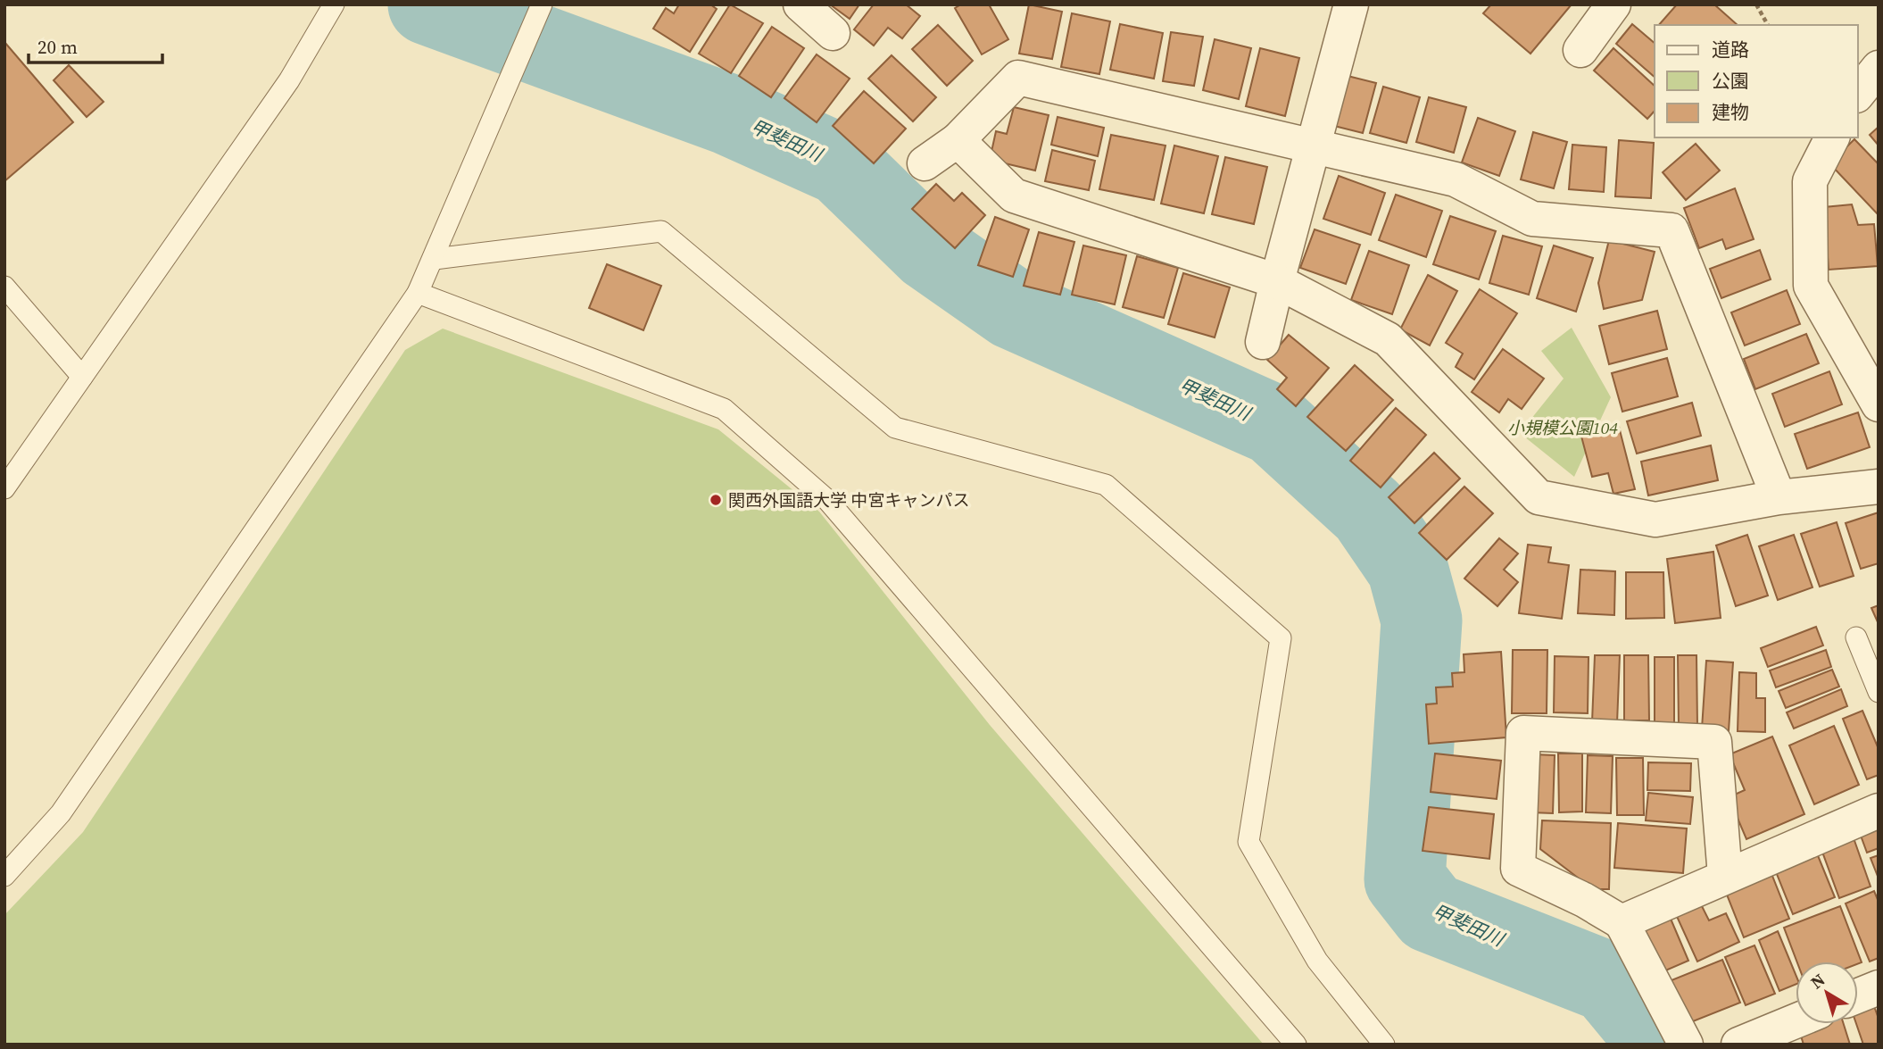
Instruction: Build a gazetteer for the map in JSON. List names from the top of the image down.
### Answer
{
  "water": ["甲斐田川"],
  "parks": ["小規模公園104"],
  "places": ["関西外国語大学 中宮キャンパス"],
  "legend": ["道路", "公園", "建物"],
  "scale_bar": "20 m",
  "north": "top left"
}
